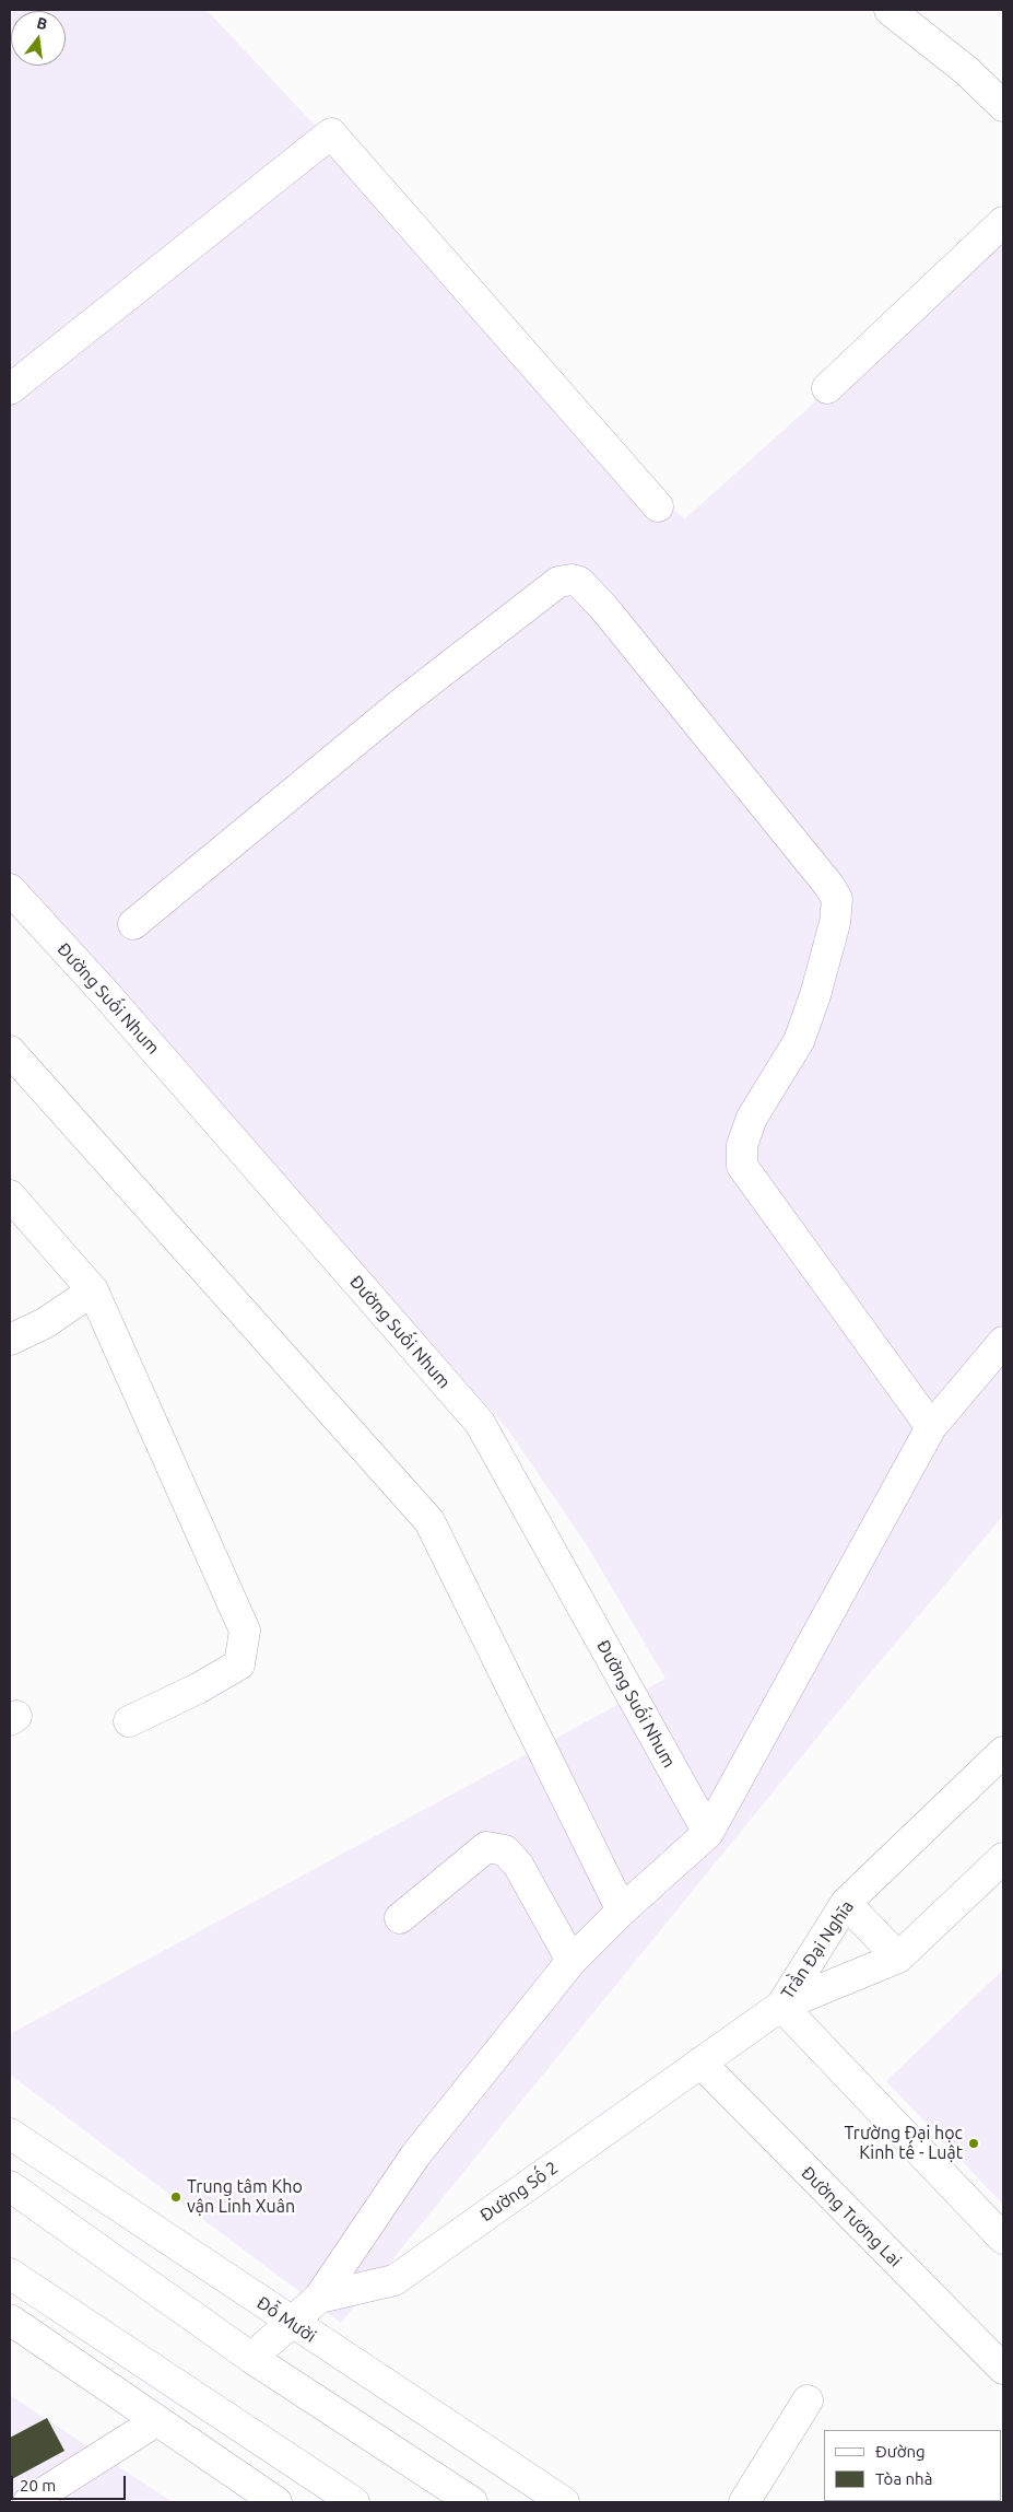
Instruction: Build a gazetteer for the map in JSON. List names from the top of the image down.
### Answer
{
  "streets": {
    "main road": [
      "Đường Suối Nhum",
      "Trần Đại Nghĩa",
      "Đường Số 2",
      "Đường Tương Lai",
      "Đỗ Mười"
    ]
  },
  "crossings": [
    ["Trần Đại Nghĩa", "Đường Số 2"],
    ["Đường Số 2", "Đường Tương Lai"],
    ["Đường Số 2", "Đỗ Mười"]
  ],
  "places": ["Trường Đại học Kinh tế - Luật", "Trung tâm Kho vận Linh Xuân"],
  "legend": ["Đường", "Tòa nhà"],
  "scale_bar": "20 m",
  "north": "top"
}
